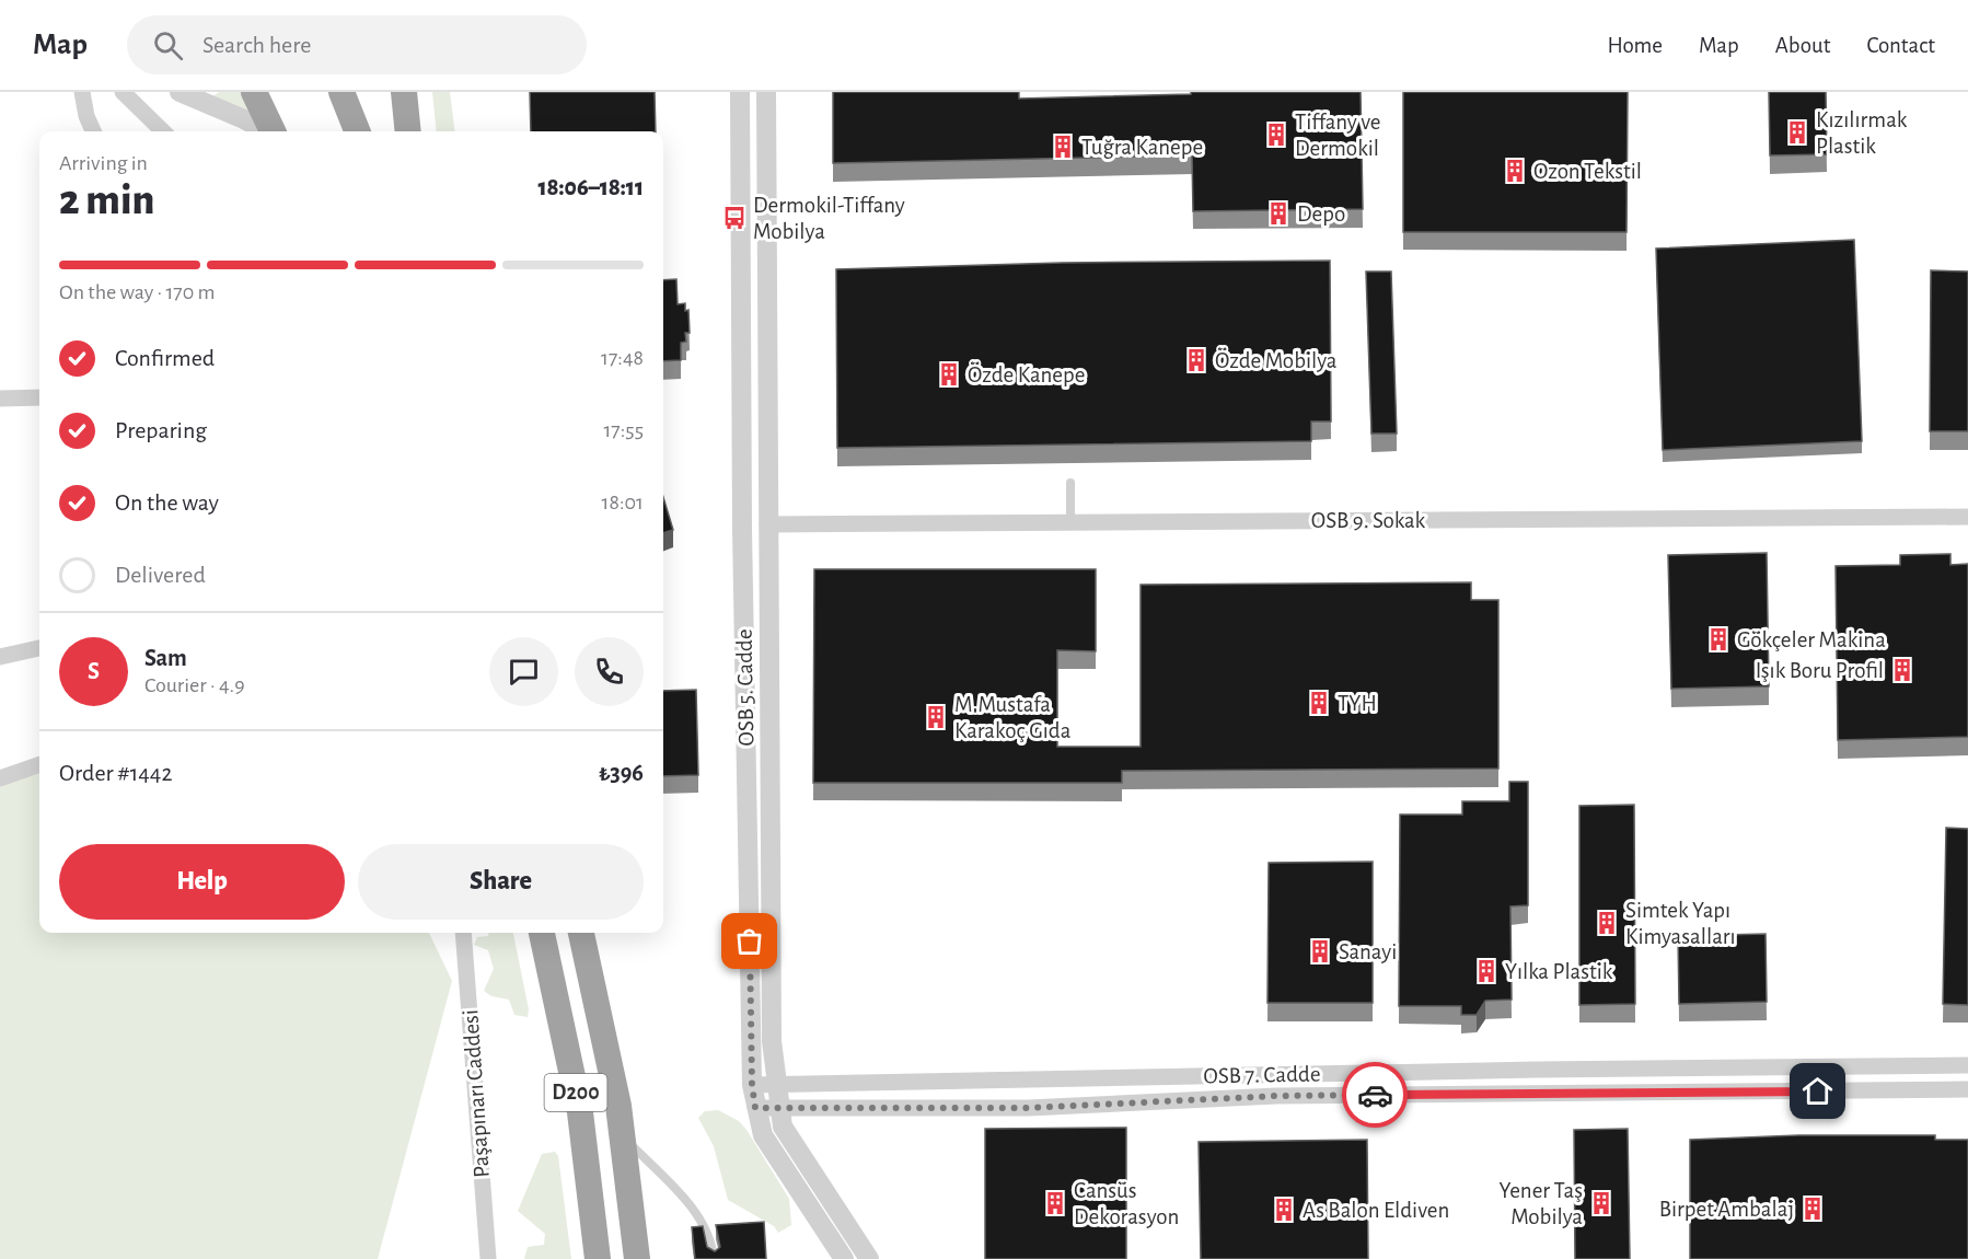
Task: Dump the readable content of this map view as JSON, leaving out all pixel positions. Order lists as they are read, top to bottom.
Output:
{
  "streets": {
    "highway": ["D200"],
    "street": [
      "OSB 9. Sokak",
      "OSB 5. Cadde",
      "OSB 7. Cadde",
      "Paşapınarı Caddesi"
    ]
  },
  "crossings": [
    ["OSB 5. Cadde", "OSB 7. Cadde"]
  ],
  "places": {
    "building": [
      "Kızılırmak Plastik",
      "Tiffany ve Dermokil",
      "Tuğra Kanepe",
      "Ozon Tekstil",
      "Depo",
      "Özde Mobilya",
      "Özde Kanepe",
      "Gökçeler Makina",
      "Işık Boru Profil",
      "TYH",
      "M.Mustafa Karakoç Gıda",
      "Simtek Yapı Kimyasalları",
      "Sanayi",
      "Yılka Plastik",
      "Cansüs Dekorasyon",
      "Yener Taş Mobilya",
      "Birpet Ambalaj",
      "As Balon Eldiven"
    ],
    "bus stop": ["Dermokil-Tiffany Mobilya"]
  },
  "page": {
    "header": "Map",
    "search": "Search here",
    "nav": [
      "Home",
      "Map",
      "About",
      "Contact"
    ],
    "heading": ["2 min", "Arriving in", "18:06–18:11"],
    "panel": [
      "Sam",
      "Courier · 4.9",
      "Order #1442",
      "₺396"
    ],
    "bar": "On the way · 170 m",
    "list": [
      ["Confirmed", "17:48"],
      ["Preparing", "17:55"],
      ["On the way", "18:01"],
      "Delivered"
    ],
    "round": "S",
    "buttons": ["Help", "Share"]
  }
}
